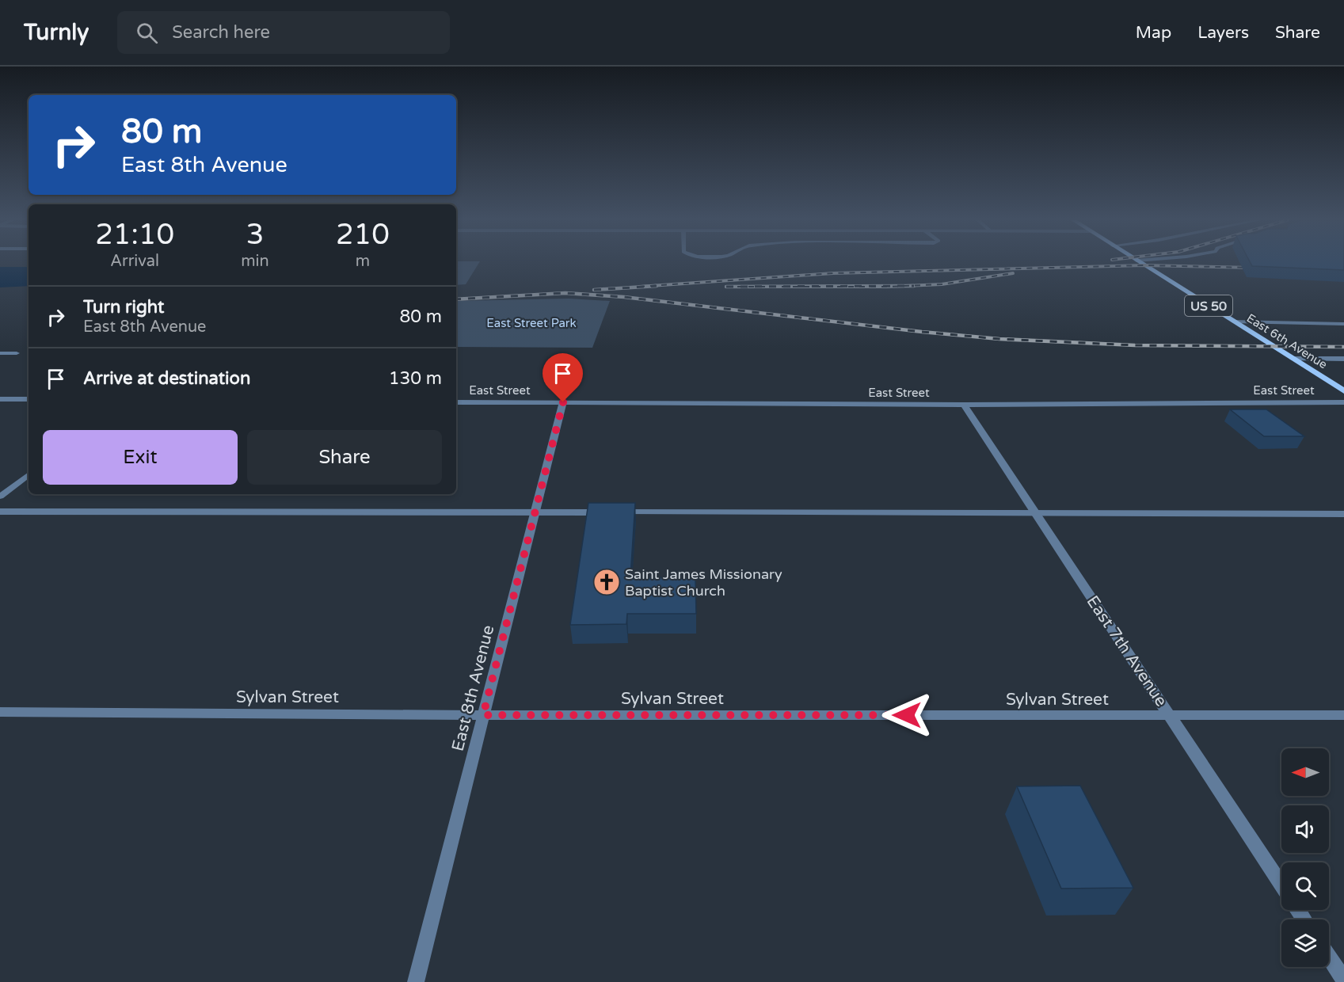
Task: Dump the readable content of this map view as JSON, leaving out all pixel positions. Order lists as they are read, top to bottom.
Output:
{
  "streets": {
    "main road": ["US 50", "East 6th Avenue"],
    "street": [
      "East Street",
      "East 7th Avenue",
      "East 8th Avenue",
      "Sylvan Street"
    ]
  },
  "crossings": [
    ["East Street", "East 7th Avenue"],
    ["East Street", "East 8th Avenue"],
    ["East 7th Avenue", "Sylvan Street"],
    ["East 8th Avenue", "Sylvan Street"]
  ],
  "parks": ["East Street Park"],
  "places": {
    "church": ["Saint James Missionary Baptist Church"]
  },
  "north": "left",
  "page": {
    "header": "Turnly",
    "search": "Search here",
    "nav": ["Map", "Layers", "Share"],
    "turn": ["80 m", "East 8th Avenue"],
    "eta": [
      "21:10",
      "Arrival",
      "3",
      "min",
      "210",
      "m"
    ],
    "list": [
      {
        "name": "Turn right",
        "note": "East 8th Avenue",
        "value": "80 m"
      },
      {
        "name": "Arrive at destination",
        "value": "130 m"
      }
    ],
    "buttons": ["Exit", "Share"]
  }
}
